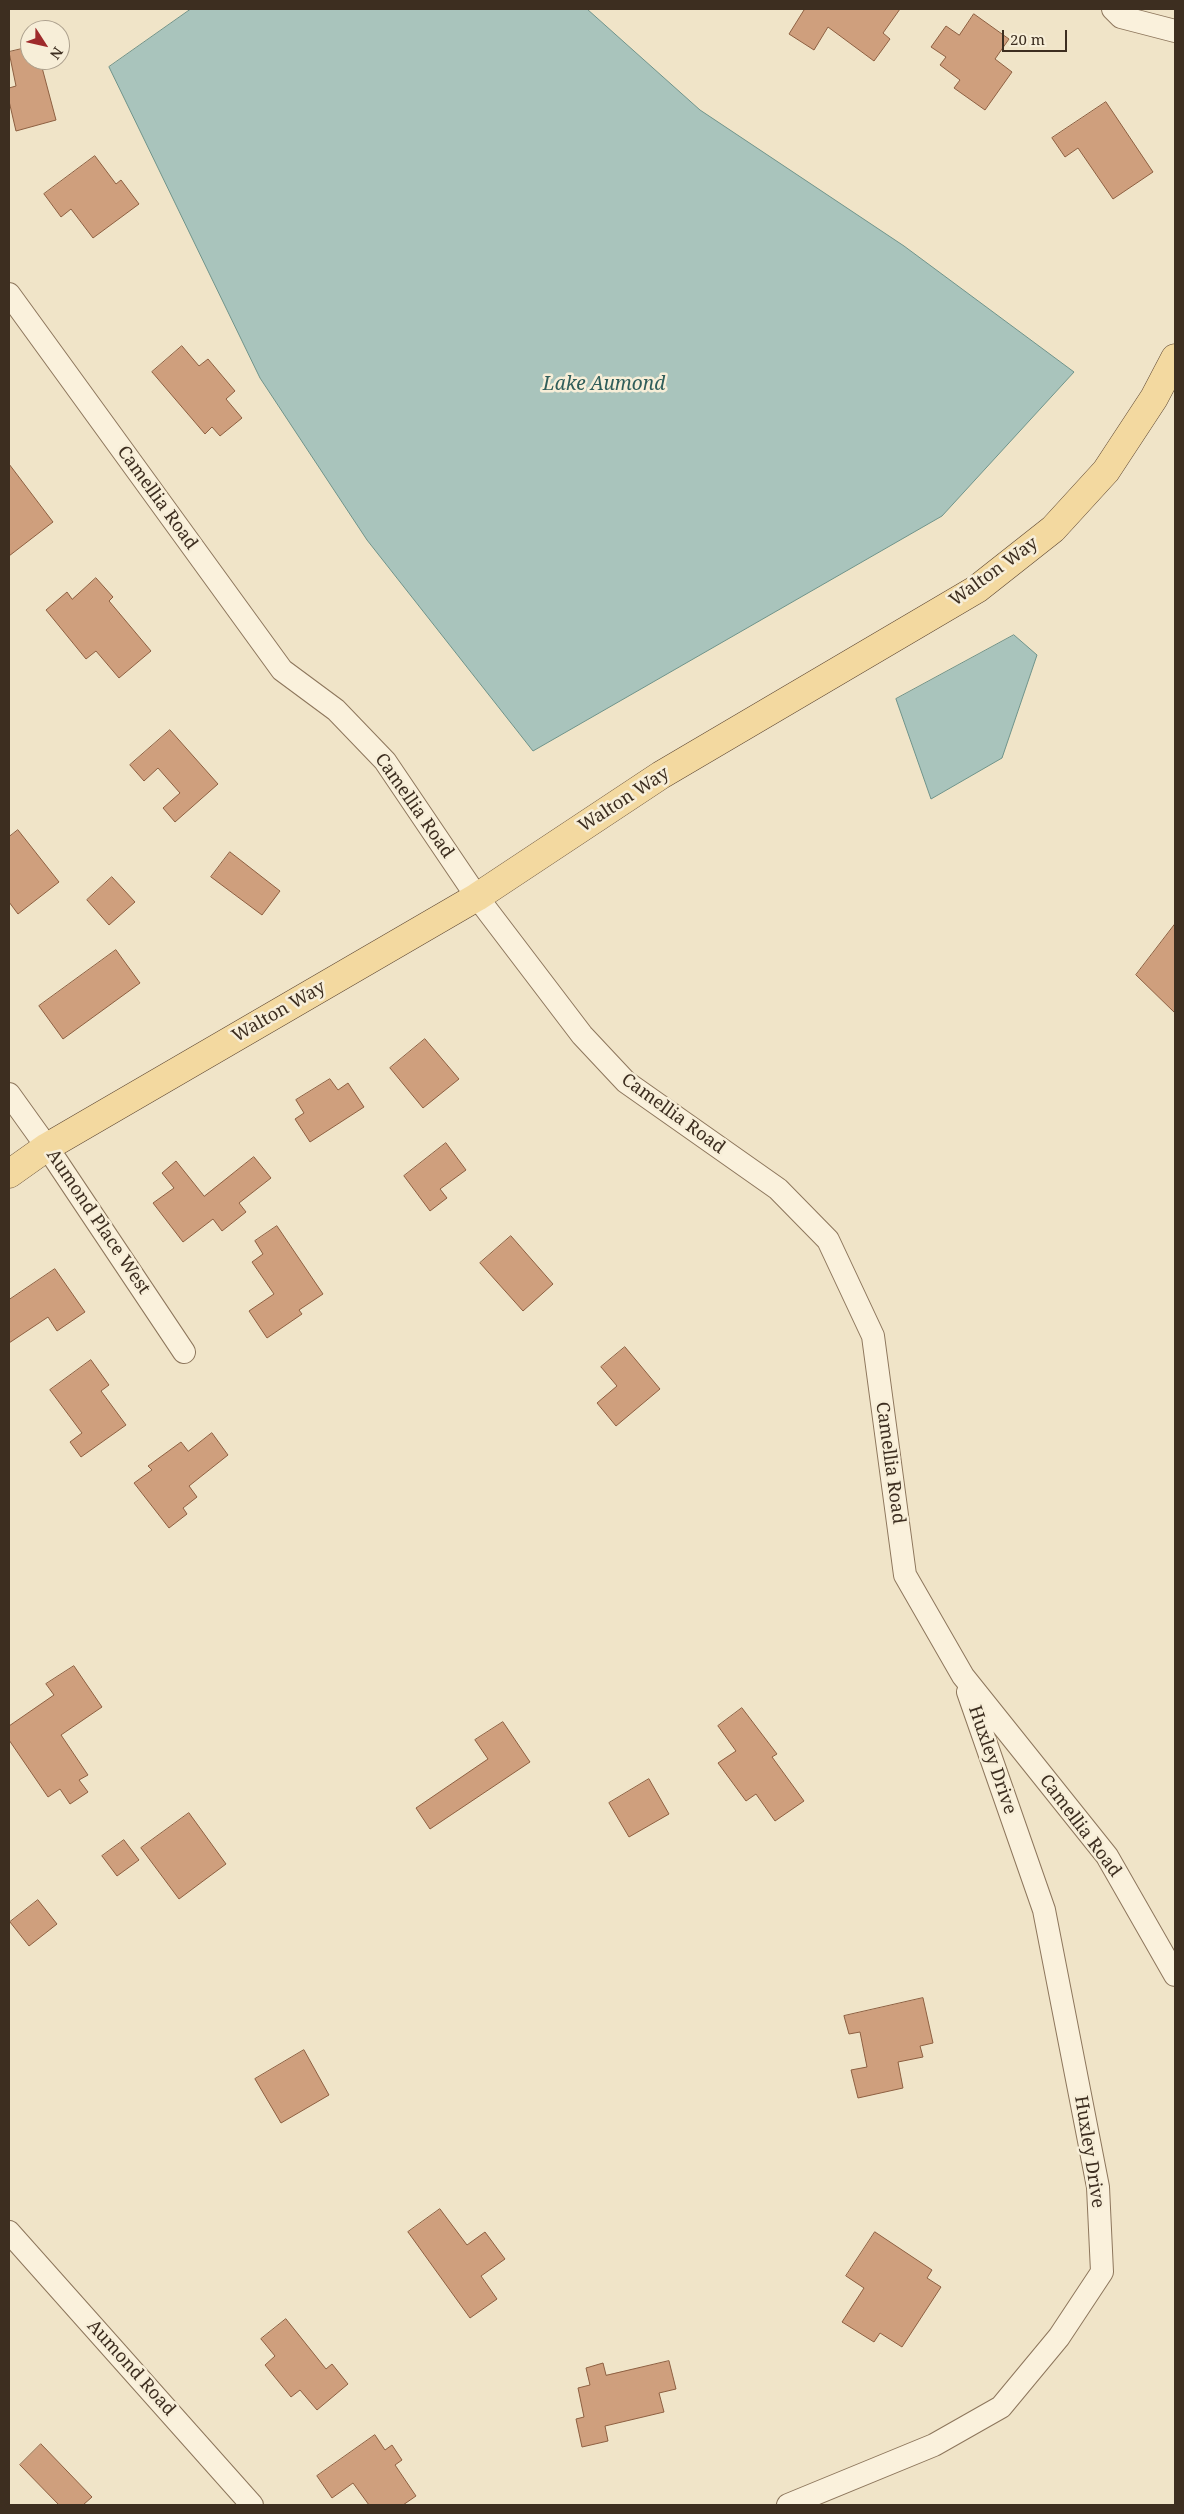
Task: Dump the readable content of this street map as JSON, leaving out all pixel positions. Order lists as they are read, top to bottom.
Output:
{
  "streets": {
    "main road": ["Walton Way"],
    "street": [
      "Camellia Road",
      "Aumond Place West",
      "Huxley Drive",
      "Aumond Road"
    ]
  },
  "crossings": [
    ["Camellia Road", "Walton Way"],
    ["Camellia Road", "Huxley Drive"],
    ["Walton Way", "Aumond Place West"]
  ],
  "water": ["Lake Aumond"],
  "scale_bar": "20 m",
  "north": "bottom right"
}
